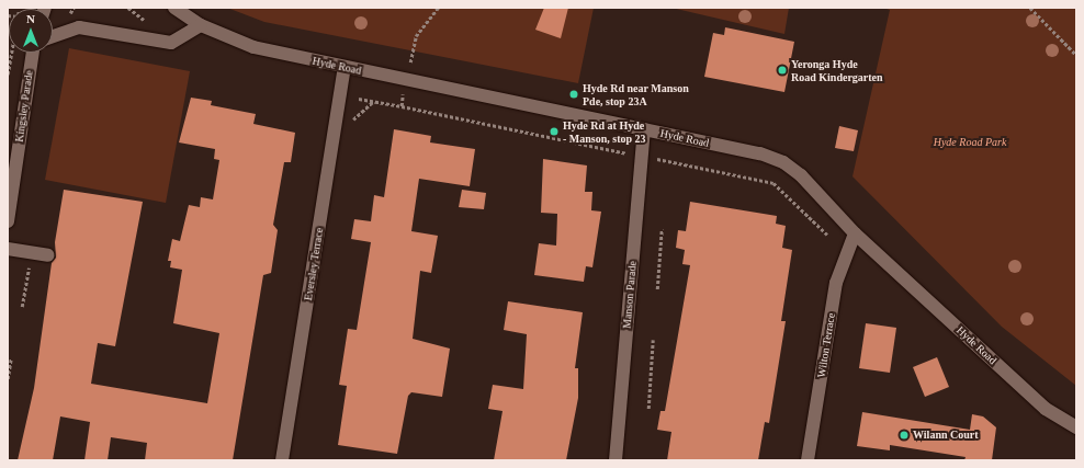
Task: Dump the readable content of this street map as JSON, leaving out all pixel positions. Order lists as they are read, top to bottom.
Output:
{
  "streets": {
    "street": [
      "Hyde Road",
      "Kingsley Parade",
      "Eversley Terrace",
      "Manson Parade",
      "Wilton Terrace"
    ]
  },
  "crossings": [
    ["Hyde Road", "Eversley Terrace"],
    ["Hyde Road", "Manson Parade"],
    ["Hyde Road", "Wilton Terrace"]
  ],
  "parks": ["Hyde Road Park"],
  "places": [
    "Yeronga Hyde Road Kindergarten",
    "Hyde Rd near Manson Pde, stop 23A",
    "Hyde Rd at Hyde - Manson, stop 23",
    "Wilann Court"
  ],
  "north": "top"
}
